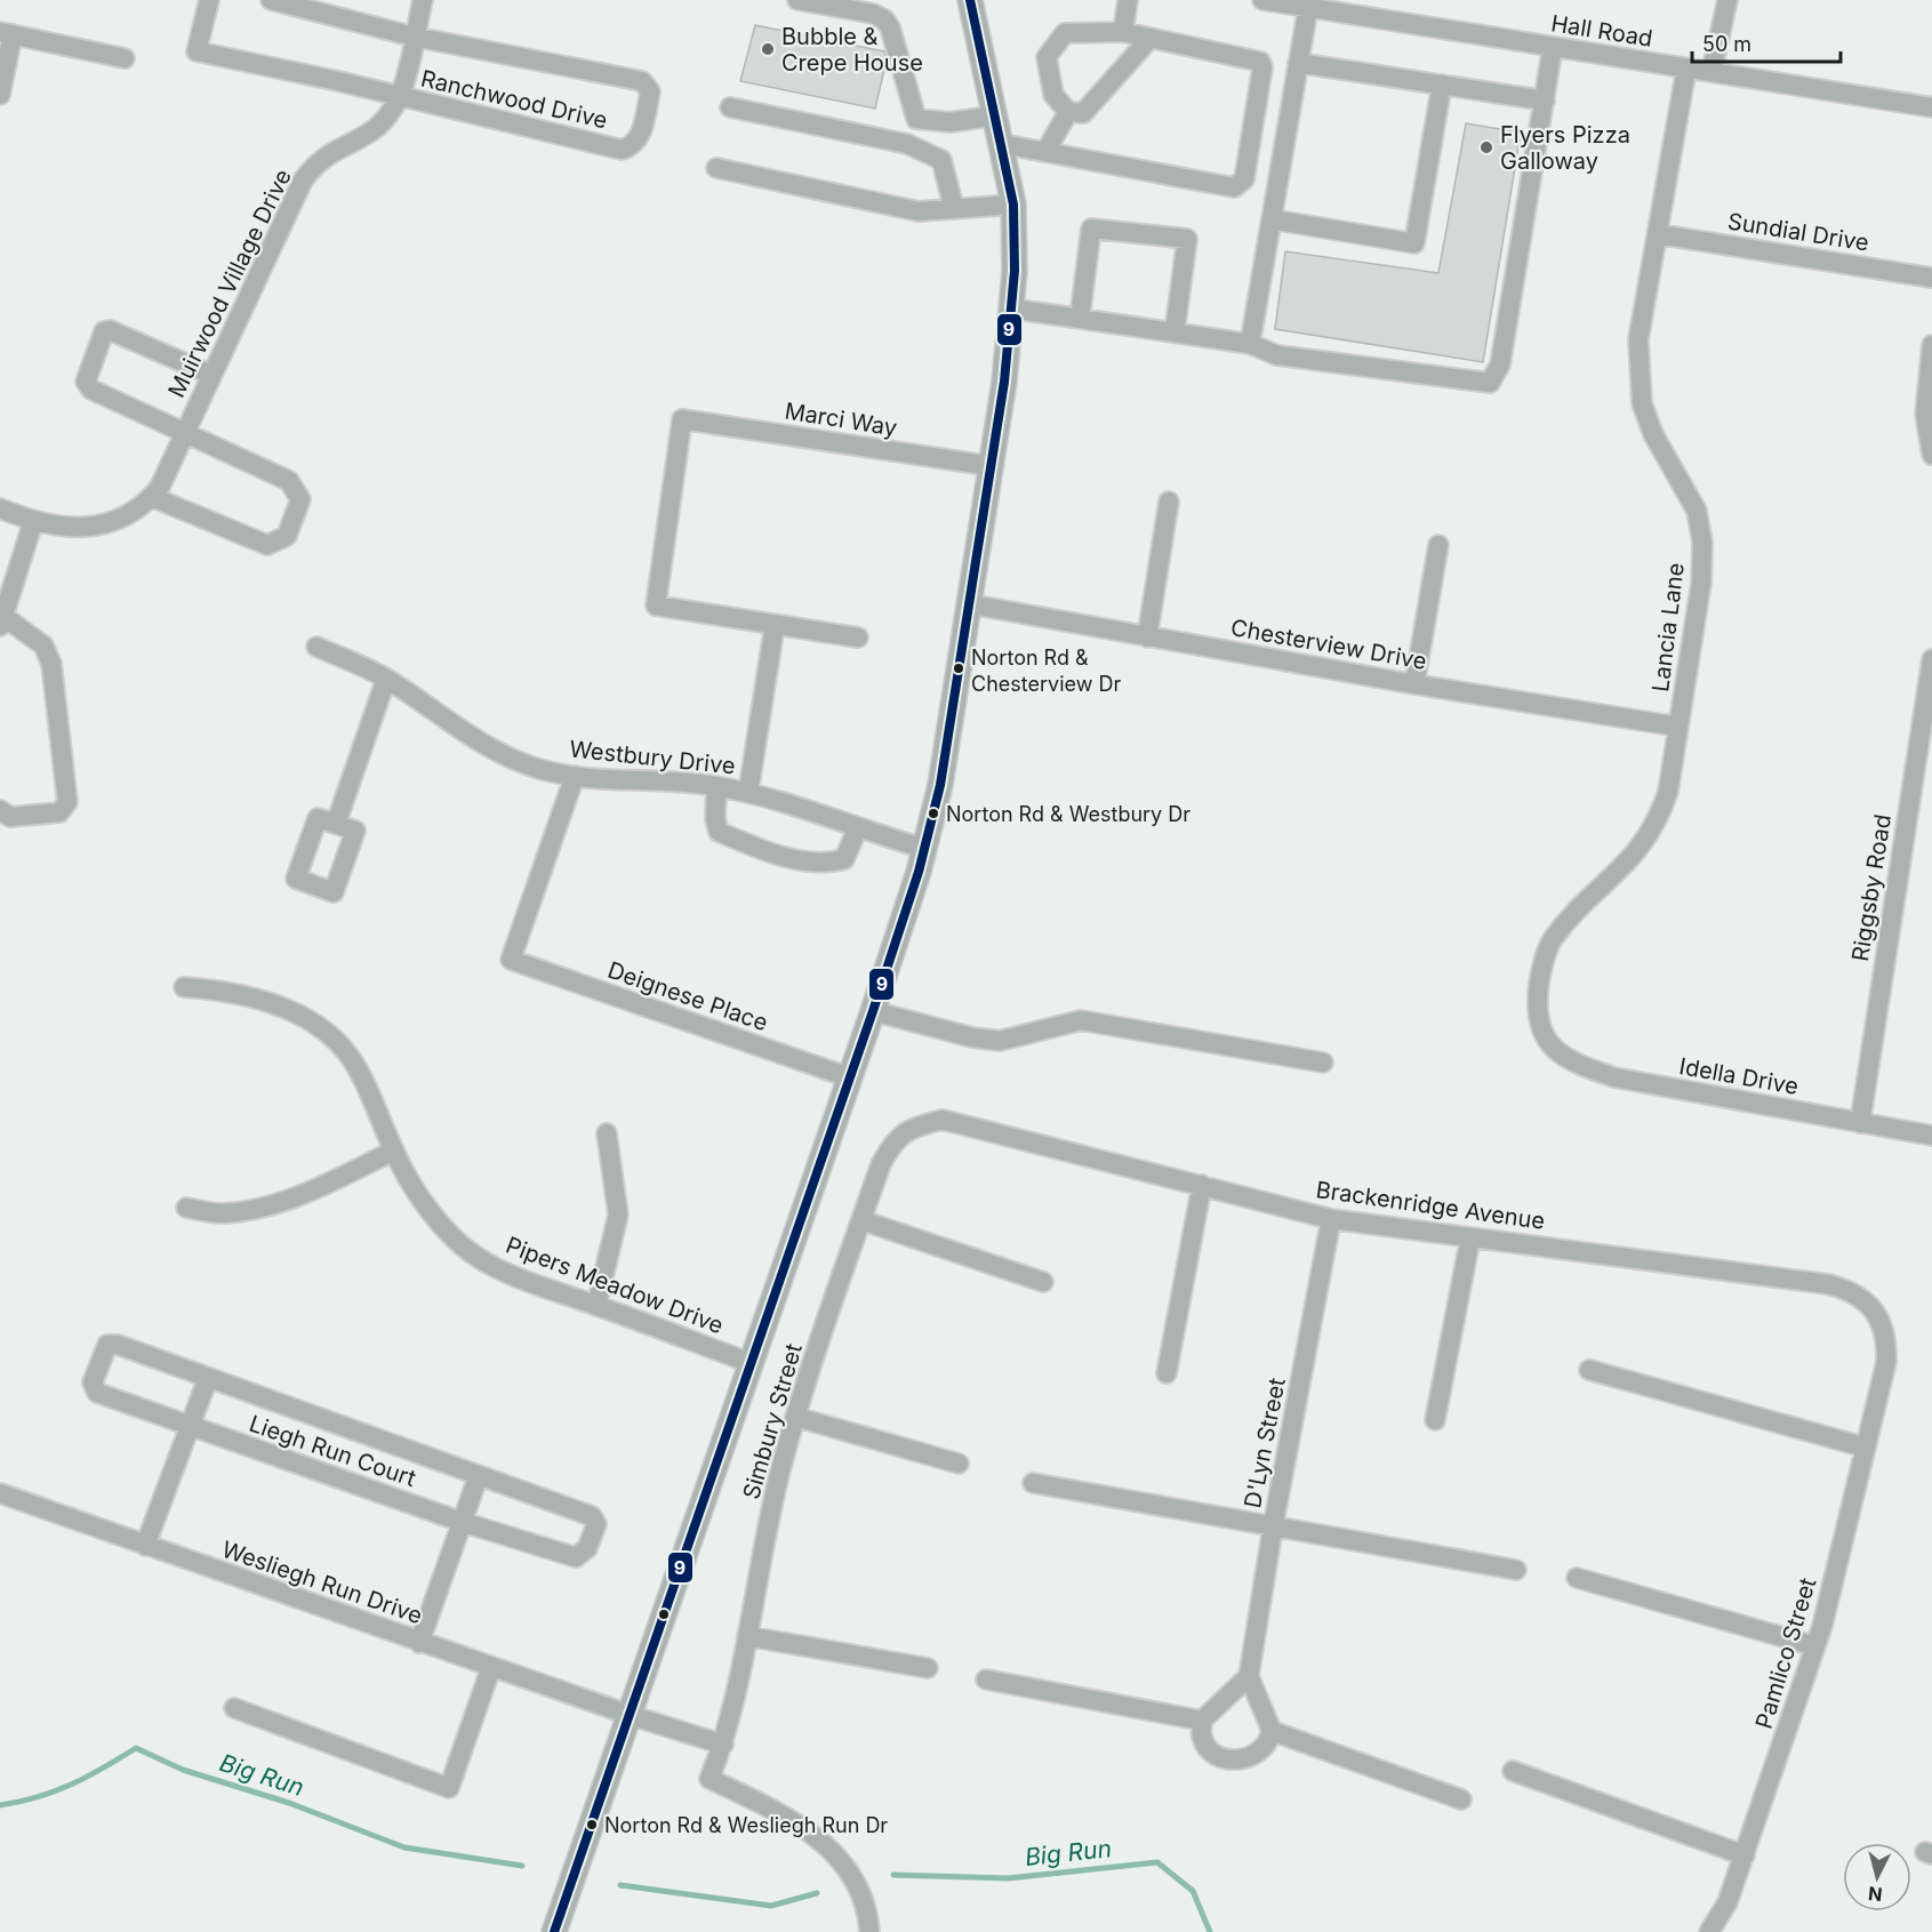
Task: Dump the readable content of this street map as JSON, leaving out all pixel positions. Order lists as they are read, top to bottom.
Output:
{
  "streets": {
    "street": [
      "Hall Road",
      "Ranchwood Drive",
      "Sundial Drive",
      "Muirwood Village Drive",
      "Marci Way",
      "Lancia Lane",
      "Chesterview Drive",
      "Westbury Drive",
      "Riggsby Road",
      "Deignese Place",
      "Idella Drive",
      "Brackenridge Avenue",
      "Pipers Meadow Drive",
      "Simbury Street",
      "D'Lyn Street",
      "Liegh Run Court",
      "Wesliegh Run Drive",
      "Pamlico Street"
    ]
  },
  "crossings": [
    ["Hall Road", "Lancia Lane"],
    ["Ranchwood Drive", "Muirwood Village Drive"],
    ["Sundial Drive", "Lancia Lane"],
    ["Lancia Lane", "Chesterview Drive"],
    ["Lancia Lane", "Idella Drive"],
    ["Westbury Drive", "Deignese Place"],
    ["Riggsby Road", "Idella Drive"],
    ["Brackenridge Avenue", "Simbury Street"],
    ["Brackenridge Avenue", "D'Lyn Street"],
    ["Brackenridge Avenue", "Pamlico Street"],
    ["Simbury Street", "Wesliegh Run Drive"]
  ],
  "water": ["Big Run"],
  "places": [
    "Bubble & Crepe House",
    "Flyers Pizza Galloway",
    "Norton Rd & Chesterview Dr",
    "Norton Rd & Westbury Dr",
    "Norton Rd & Wesliegh Run Dr"
  ],
  "lines": ["transit line 9"],
  "scale_bar": "50 m",
  "north": "bottom"
}
